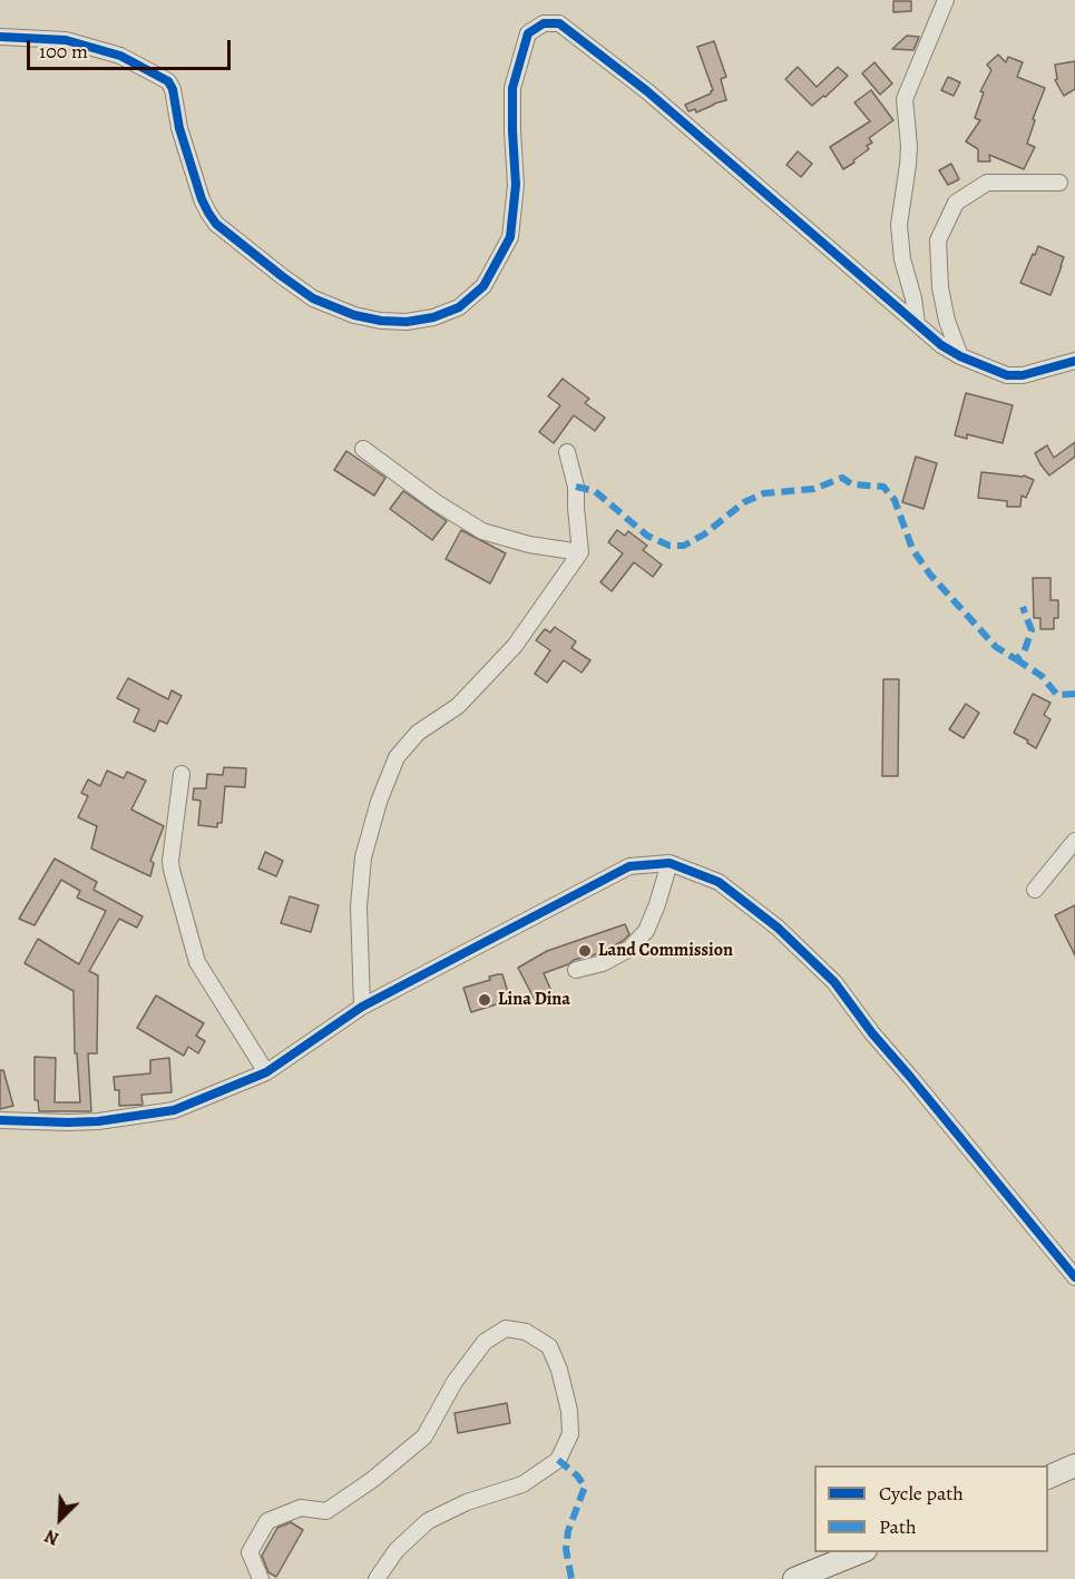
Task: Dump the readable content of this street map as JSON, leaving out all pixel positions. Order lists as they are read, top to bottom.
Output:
{
  "places": ["Land Commission", "Lina Dina"],
  "legend": ["Cycle path", "Path"],
  "scale_bar": "100 m",
  "north": "bottom left"
}
